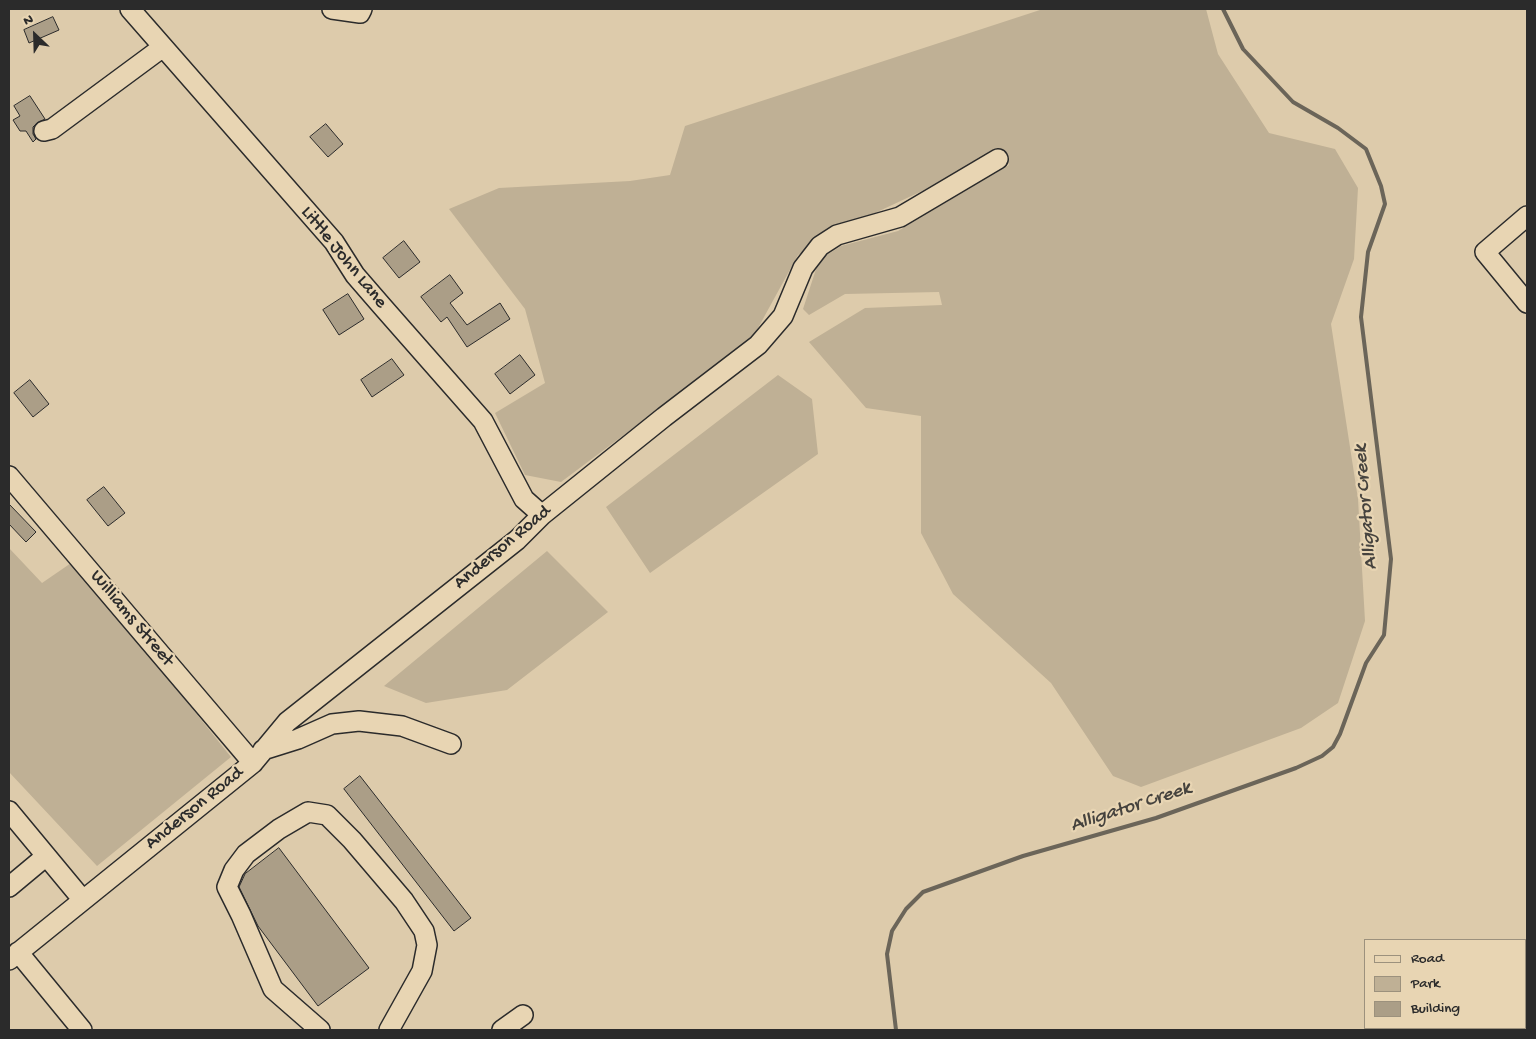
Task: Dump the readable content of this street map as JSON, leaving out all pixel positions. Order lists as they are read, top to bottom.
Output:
{
  "streets": {
    "street": ["Little John Lane", "Anderson Road", "Williams Street"]
  },
  "crossings": [
    ["Little John Lane", "Anderson Road"],
    ["Anderson Road", "Williams Street"]
  ],
  "water": ["Alligator Creek"],
  "legend": ["Road", "Park", "Building"],
  "north": "top left"
}
